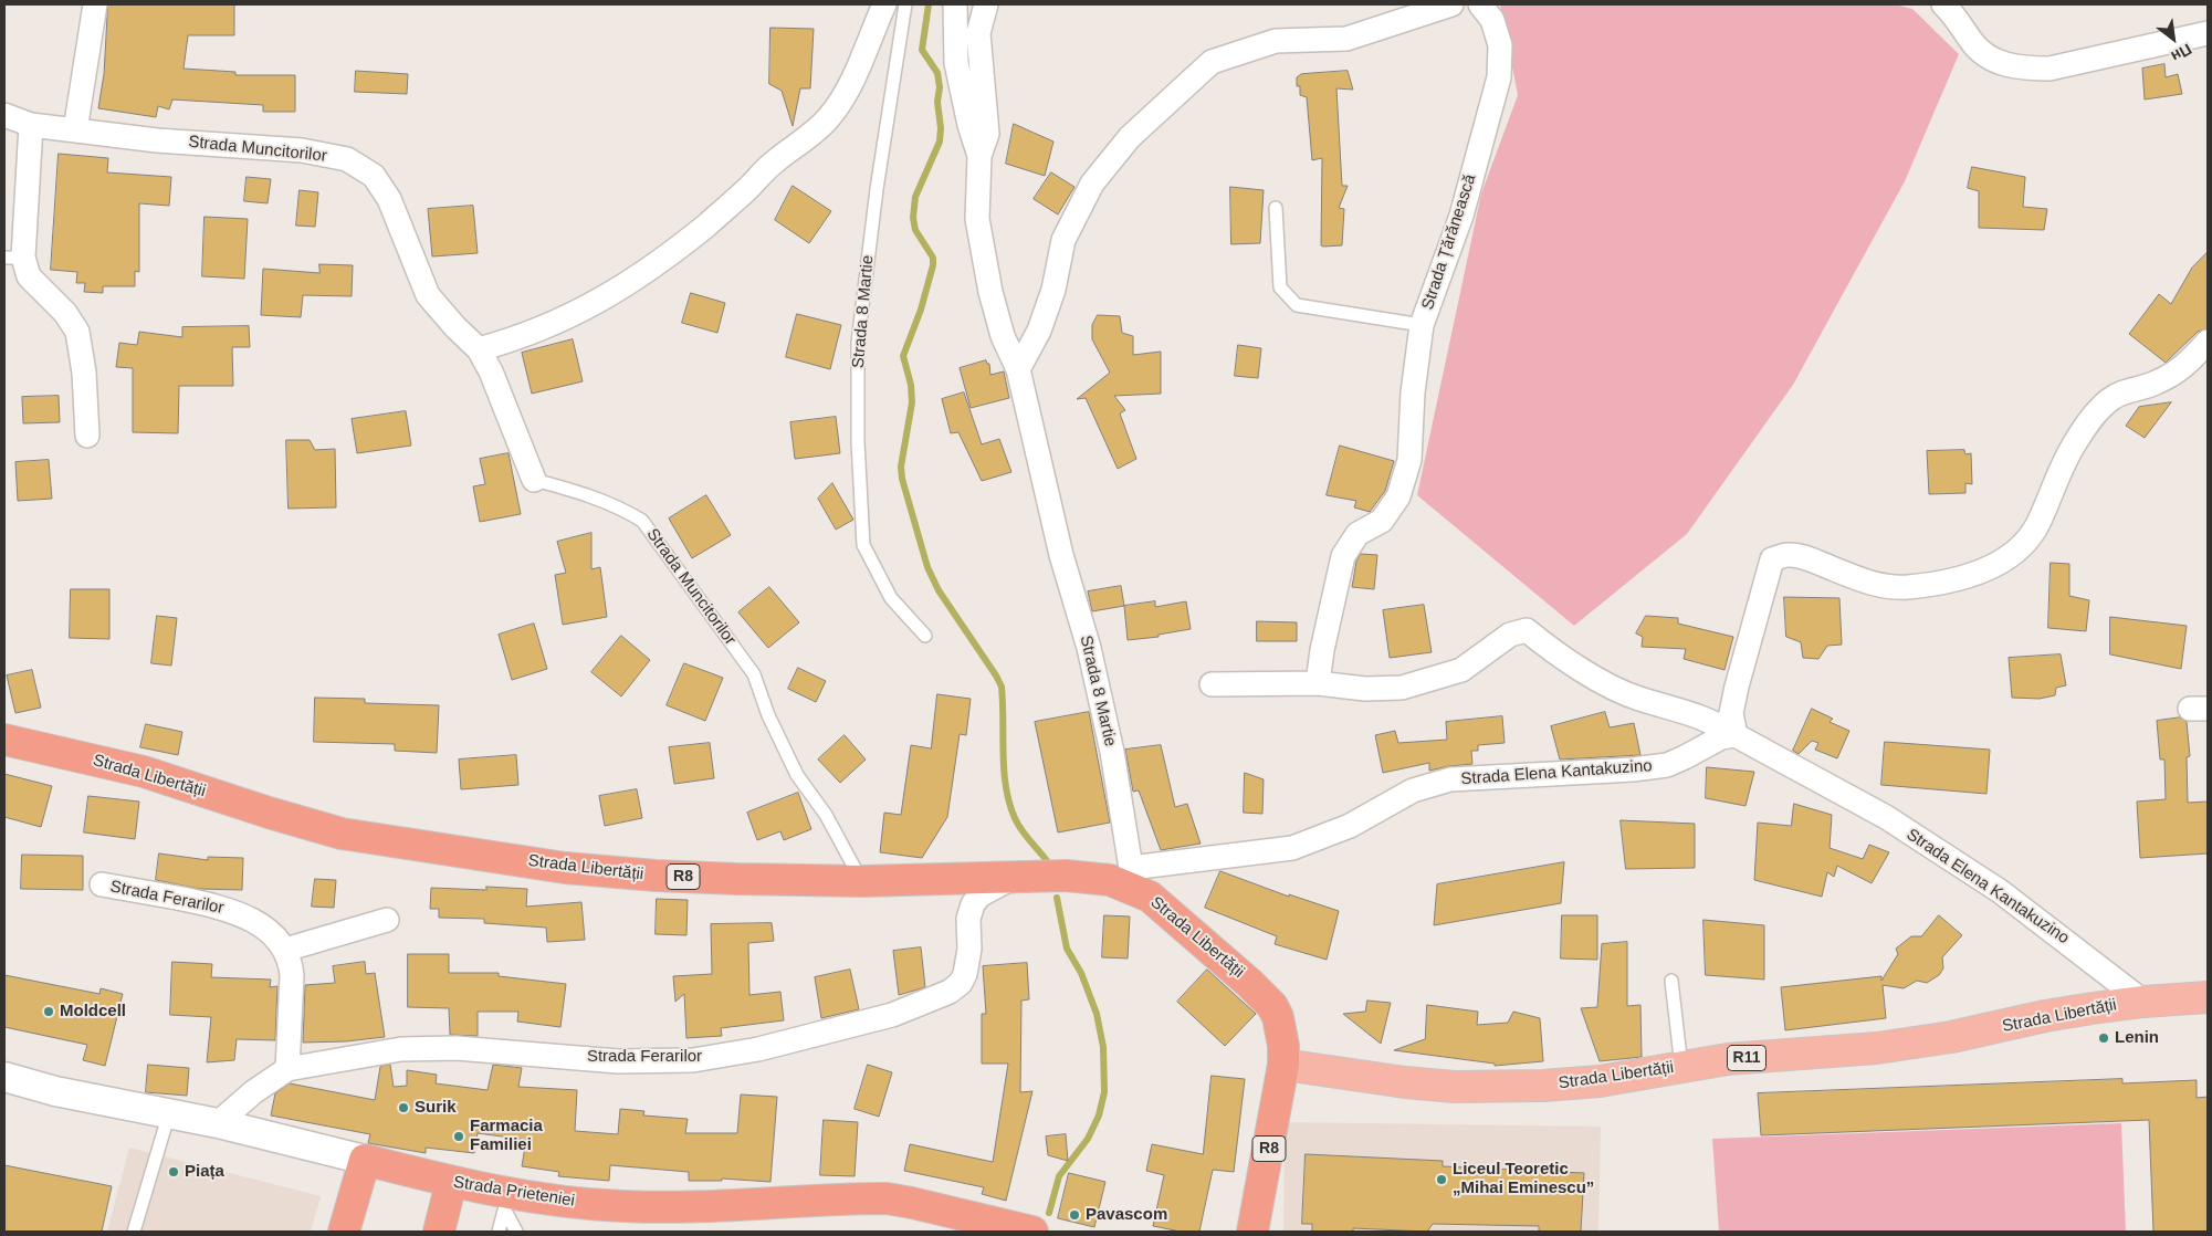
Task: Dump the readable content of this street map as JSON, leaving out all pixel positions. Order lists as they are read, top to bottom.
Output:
{
  "streets": {
    "highway": ["Strada Libertății", "R8", "Strada Prieteniei"],
    "main road": ["R11"],
    "street": [
      "Strada Muncitorilor",
      "Strada Țărănească",
      "Strada 8 Martie",
      "Strada Elena Kantakuzino",
      "Strada Ferarilor"
    ]
  },
  "crossings": [
    ["Strada Muncitorilor", "Strada Libertății"],
    ["Strada 8 Martie", "Strada Elena Kantakuzino"],
    ["Strada 8 Martie", "Strada Libertății"],
    ["Strada Elena Kantakuzino", "Strada Libertății"],
    ["Strada Libertății", "R8"],
    ["Strada Libertății", "Strada Ferarilor"],
    ["Strada Ferarilor", "Strada Prieteniei"]
  ],
  "places": [
    "Moldcell",
    "Lenin",
    "Surik",
    "Farmacia Familiei",
    "Piața",
    "Liceul Teoretic „Mihai Eminescu”",
    "Pavascom"
  ],
  "north": "bottom right"
}
